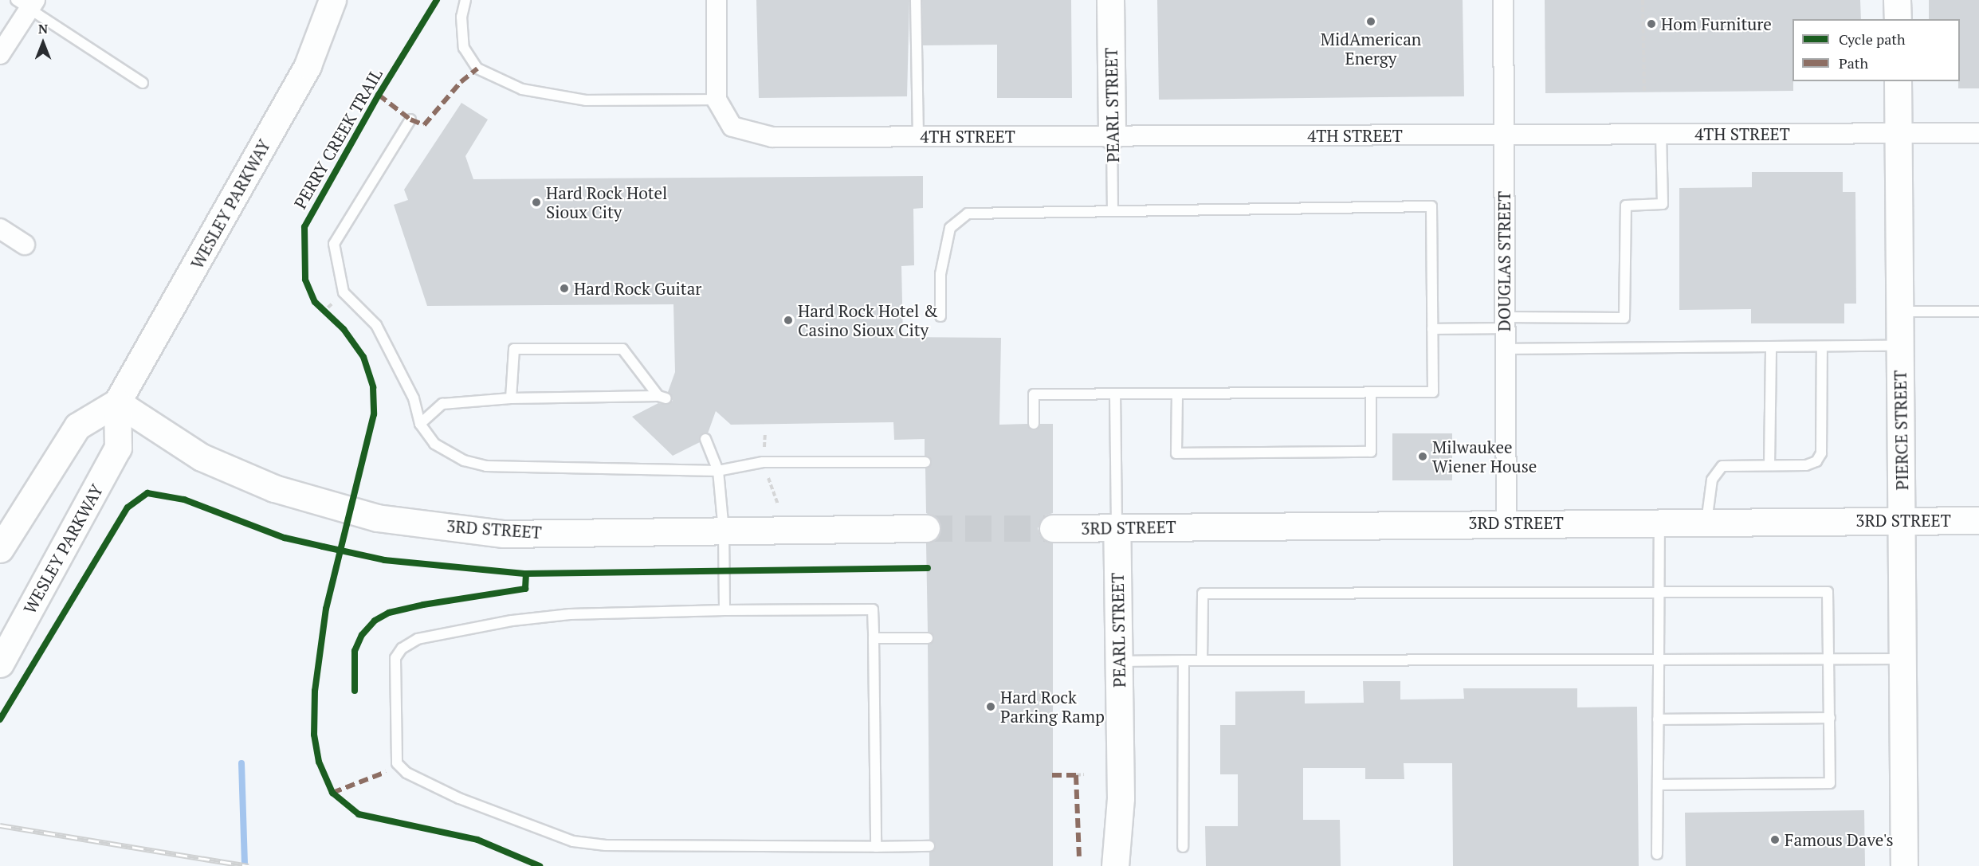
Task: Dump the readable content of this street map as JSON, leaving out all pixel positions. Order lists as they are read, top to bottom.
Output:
{
  "streets": {
    "main road": [
      "PEARL STREET",
      "WESLEY PARKWAY",
      "PIERCE STREET",
      "3RD STREET"
    ],
    "street": ["4TH STREET", "DOUGLAS STREET"],
    "cycle path": ["PERRY CREEK TRAIL"]
  },
  "crossings": [
    ["PEARL STREET", "4TH STREET"],
    ["PEARL STREET", "3RD STREET"],
    ["4TH STREET", "DOUGLAS STREET"],
    ["4TH STREET", "PIERCE STREET"],
    ["WESLEY PARKWAY", "3RD STREET"],
    ["DOUGLAS STREET", "3RD STREET"],
    ["PIERCE STREET", "3RD STREET"]
  ],
  "places": [
    "MidAmerican Energy",
    "Hom Furniture",
    "Hard Rock Hotel Sioux City",
    "Hard Rock Guitar",
    "Hard Rock Hotel & Casino Sioux City",
    "Milwaukee Wiener House",
    "Hard Rock Parking Ramp",
    "Famous Dave's"
  ],
  "legend": ["Cycle path", "Path"],
  "north": "top"
}
